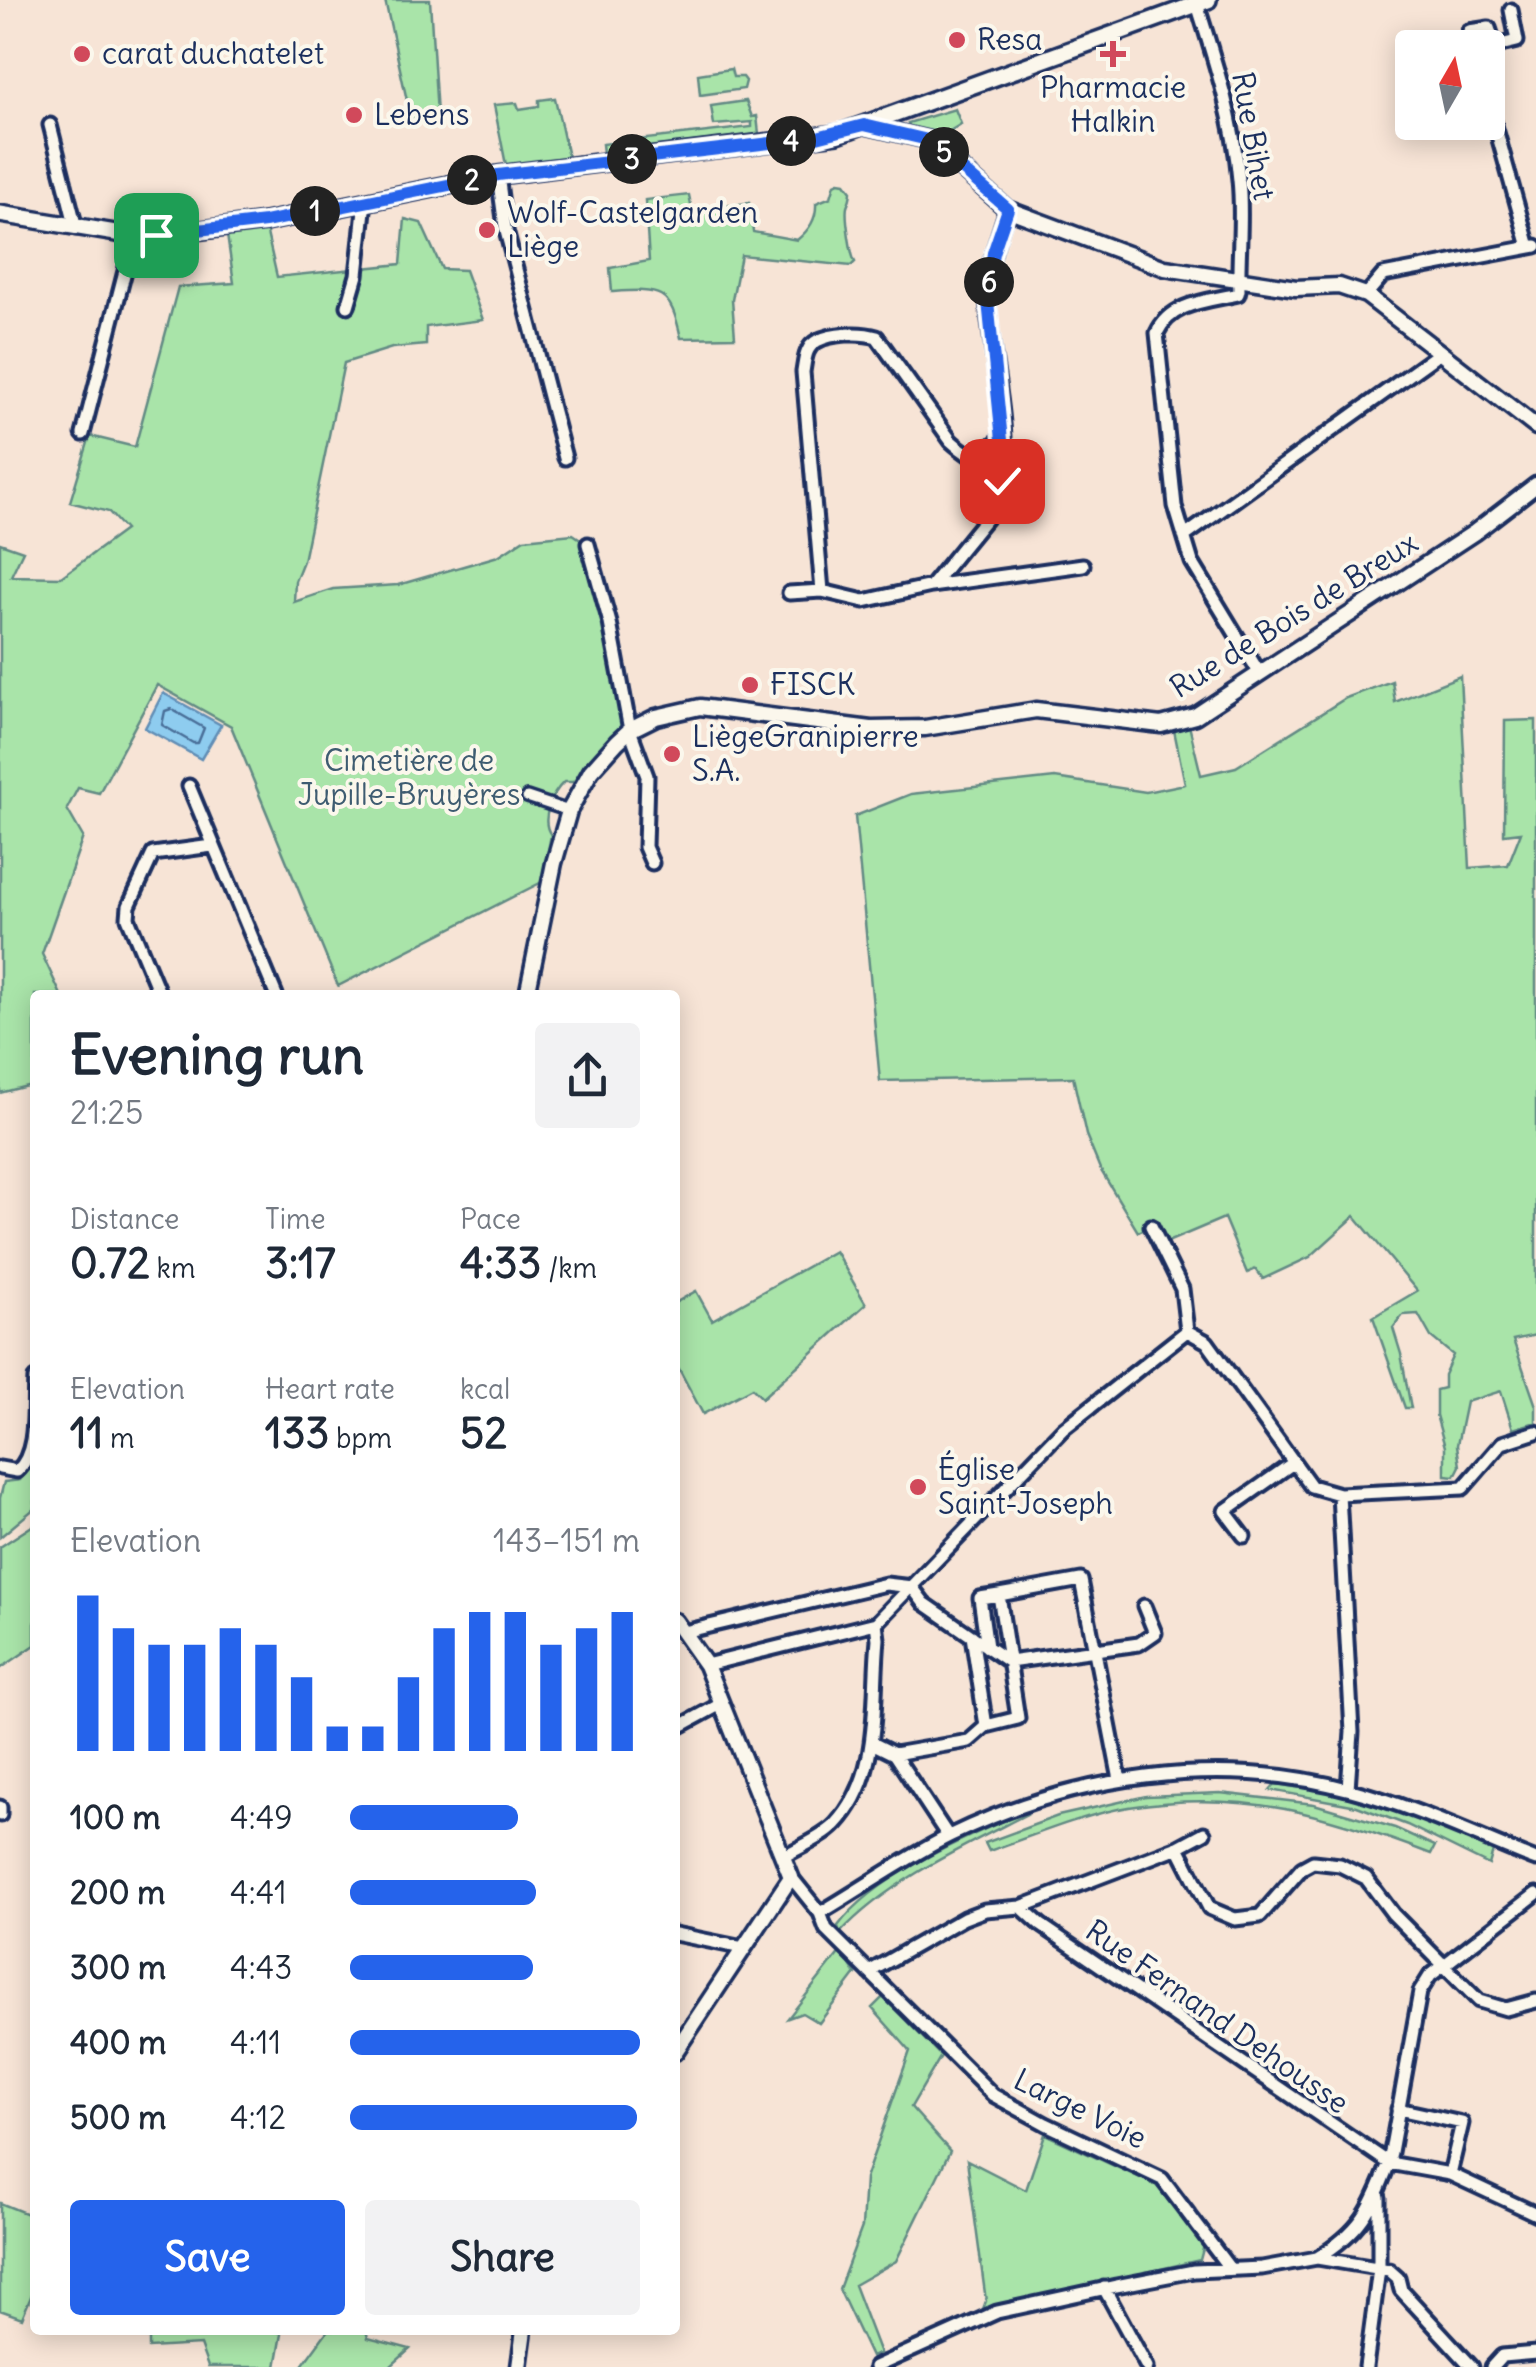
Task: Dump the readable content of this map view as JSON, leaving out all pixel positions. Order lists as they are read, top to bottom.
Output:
{
  "streets": {
    "street": [
      "Rue Bihet",
      "Rue de Bois de Breux",
      "Rue Fernand Dehousse",
      "Large Voie"
    ]
  },
  "parks": ["Cimetière de Jupille-Bruyères"],
  "places": {
    "other": [
      "Resa",
      "carat duchatelet",
      "Lebens",
      "Wolf-Castelgarden Liège",
      "FISCK",
      "LiègeGranipierre S.A.",
      "Église Saint-Joseph"
    ],
    "health": ["Pharmacie Halkin"]
  },
  "north": "top",
  "page": {
    "pins": [
      "4",
      "5",
      "3",
      "2",
      "1",
      "6"
    ],
    "heading": ["Evening run", "21:25"],
    "stats": [
      ["Distance", "0.72 km"],
      ["Time", "3:17"],
      ["Pace", "4:33 /km"],
      ["Elevation", "11 m"],
      ["Heart rate", "133 bpm"],
      ["kcal", "52"]
    ],
    "chart": ["Elevation", "143–151 m"],
    "list": [
      {
        "name": "100 m",
        "note": "4:49"
      },
      {
        "name": "200 m",
        "note": "4:41"
      },
      {
        "name": "300 m",
        "note": "4:43"
      },
      {
        "name": "400 m",
        "note": "4:11"
      },
      {
        "name": "500 m",
        "note": "4:12"
      }
    ],
    "buttons": ["Save", "Share"]
  }
}
